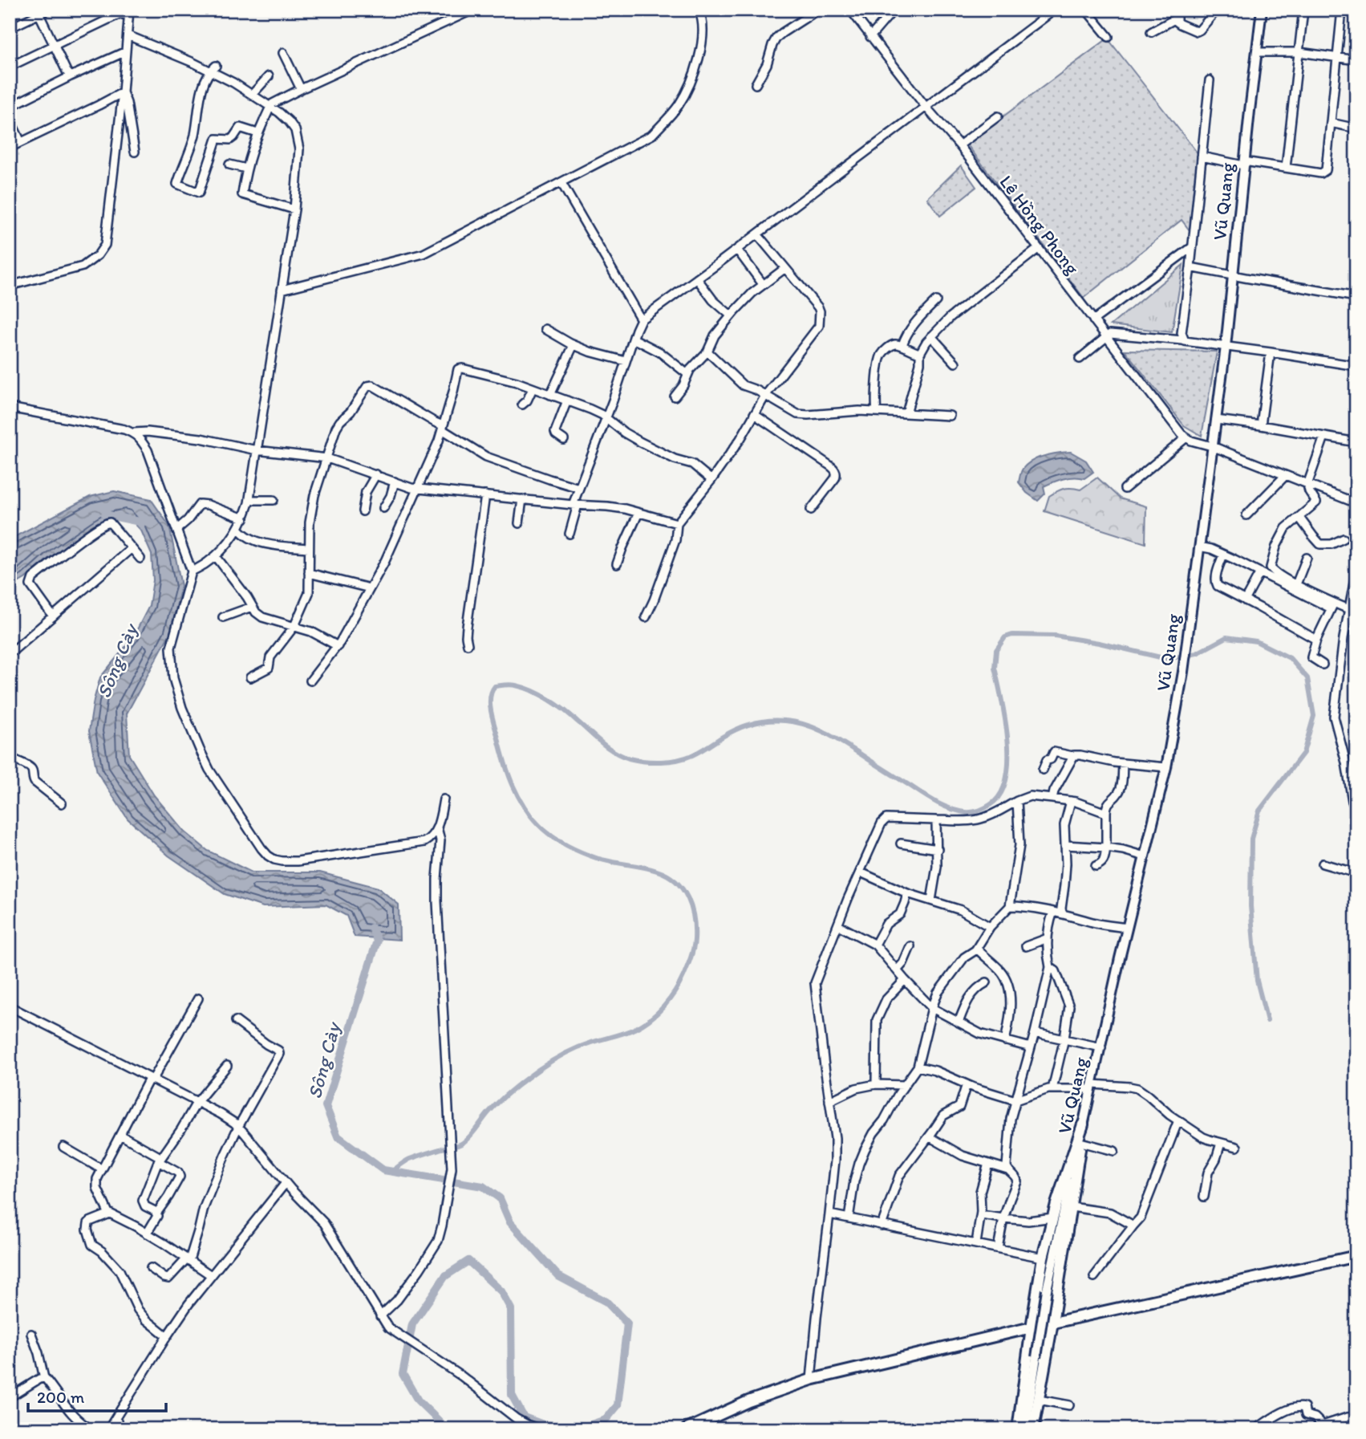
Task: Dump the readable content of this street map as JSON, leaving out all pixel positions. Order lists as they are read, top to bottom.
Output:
{
  "streets": {
    "main road": ["Vũ Quang"],
    "street": ["Lê Hồng Phong"]
  },
  "crossings": [
    ["Vũ Quang", "Lê Hồng Phong"]
  ],
  "water": ["Sông Cày"],
  "scale_bar": "200 m"
}
